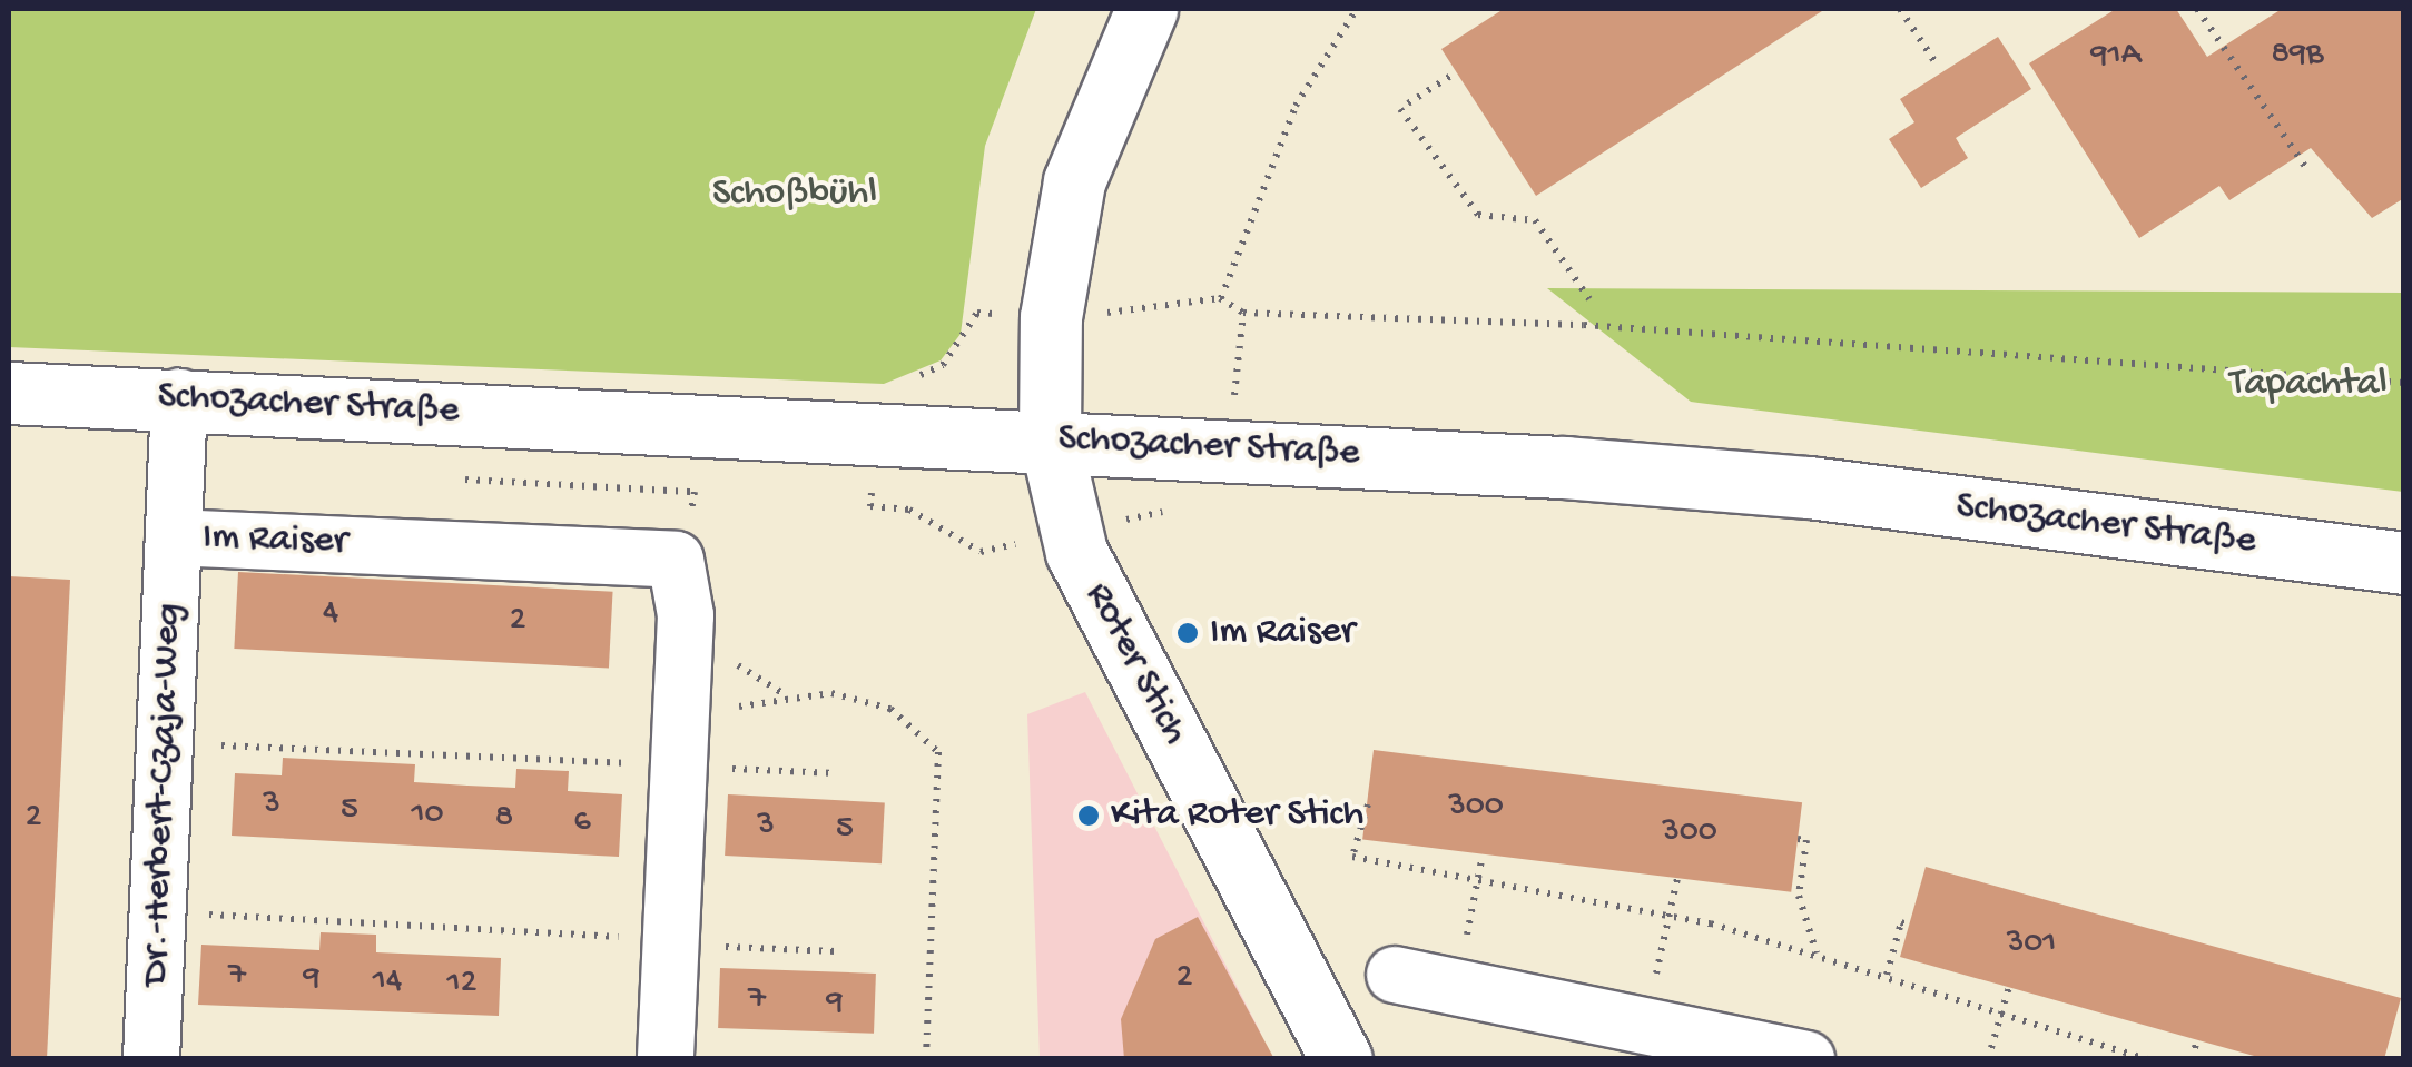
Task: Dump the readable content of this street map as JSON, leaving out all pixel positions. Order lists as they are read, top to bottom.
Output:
{
  "streets": {
    "main road": ["Schozacher Straße", "Roter Stich"],
    "street": ["Im Raiser", "Dr.-Herbert-Czaja-Weg"]
  },
  "crossings": [
    ["Schozacher Straße", "Roter Stich"],
    ["Schozacher Straße", "Dr.-Herbert-Czaja-Weg"],
    ["Im Raiser", "Dr.-Herbert-Czaja-Weg"]
  ],
  "parks": ["Schoßbühl", "Tapachtal"],
  "places": ["Im Raiser", "Kita Roter Stich"],
  "house_numbers": [
    "89B",
    "91A",
    "4",
    "2",
    "3",
    "300",
    "5",
    "10",
    "2",
    "8",
    "6",
    "3",
    "5",
    "300",
    "301",
    "7",
    "9",
    "2",
    "14",
    "12",
    "7",
    "9"
  ]
}
